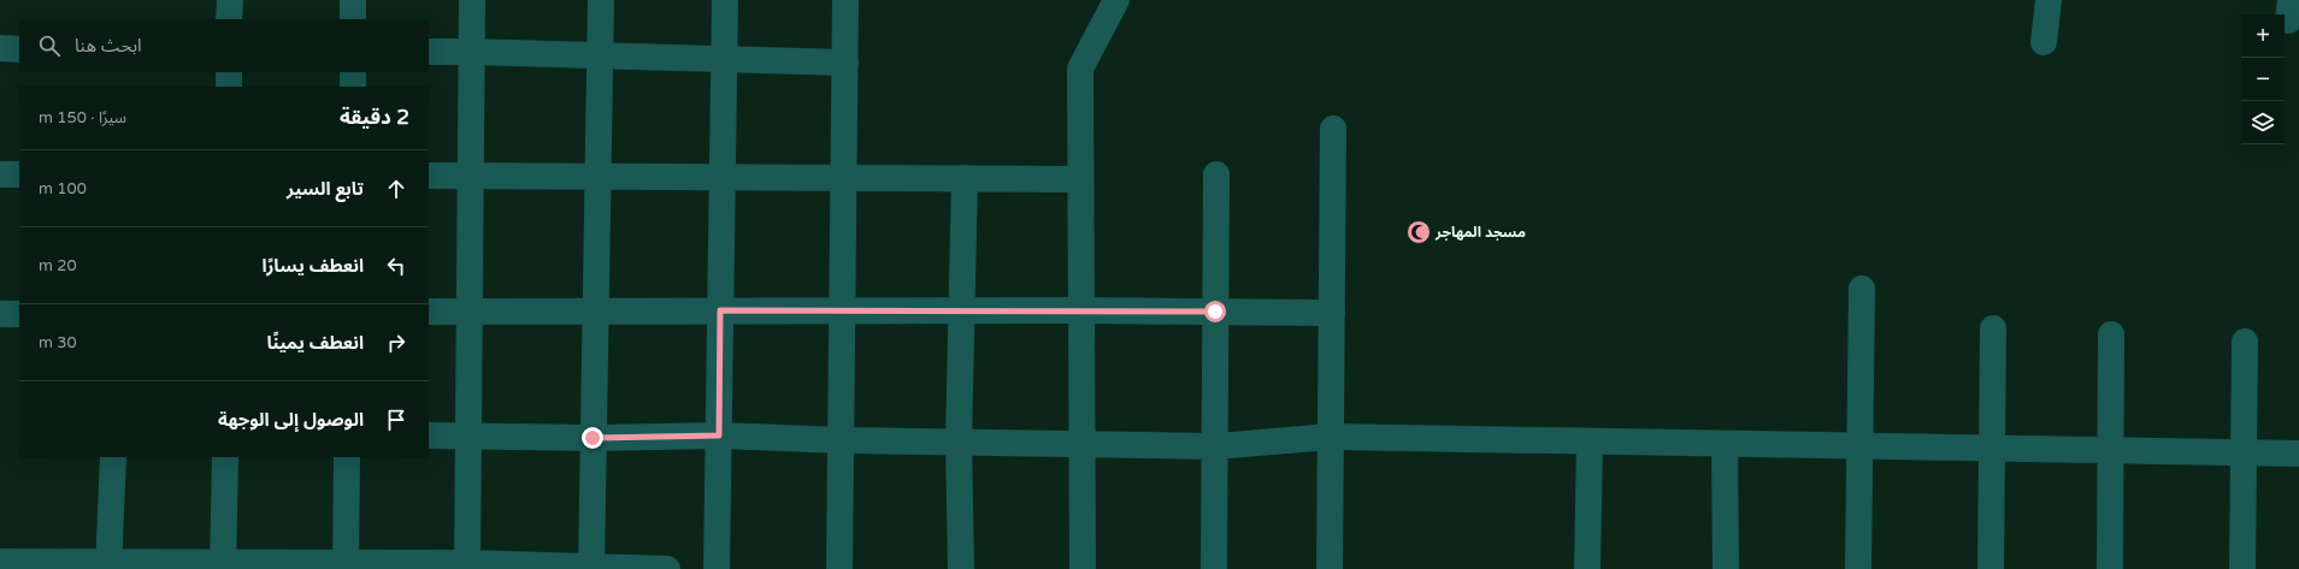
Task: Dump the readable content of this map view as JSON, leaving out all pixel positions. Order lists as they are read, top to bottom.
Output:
{
  "places": {
    "mosque": ["مسجد المهاجر"]
  },
  "page": {
    "map_buttons": ["+", "−"],
    "search": "ابحث هنا",
    "heading": ["2 دقيقة", "سيرًا · 150 m"],
    "list": [
      ["تابع السير", "100 m"],
      ["انعطف يسارًا", "20 m"],
      ["انعطف يمينًا", "30 m"],
      "الوصول إلى الوجهة"
    ]
  }
}
